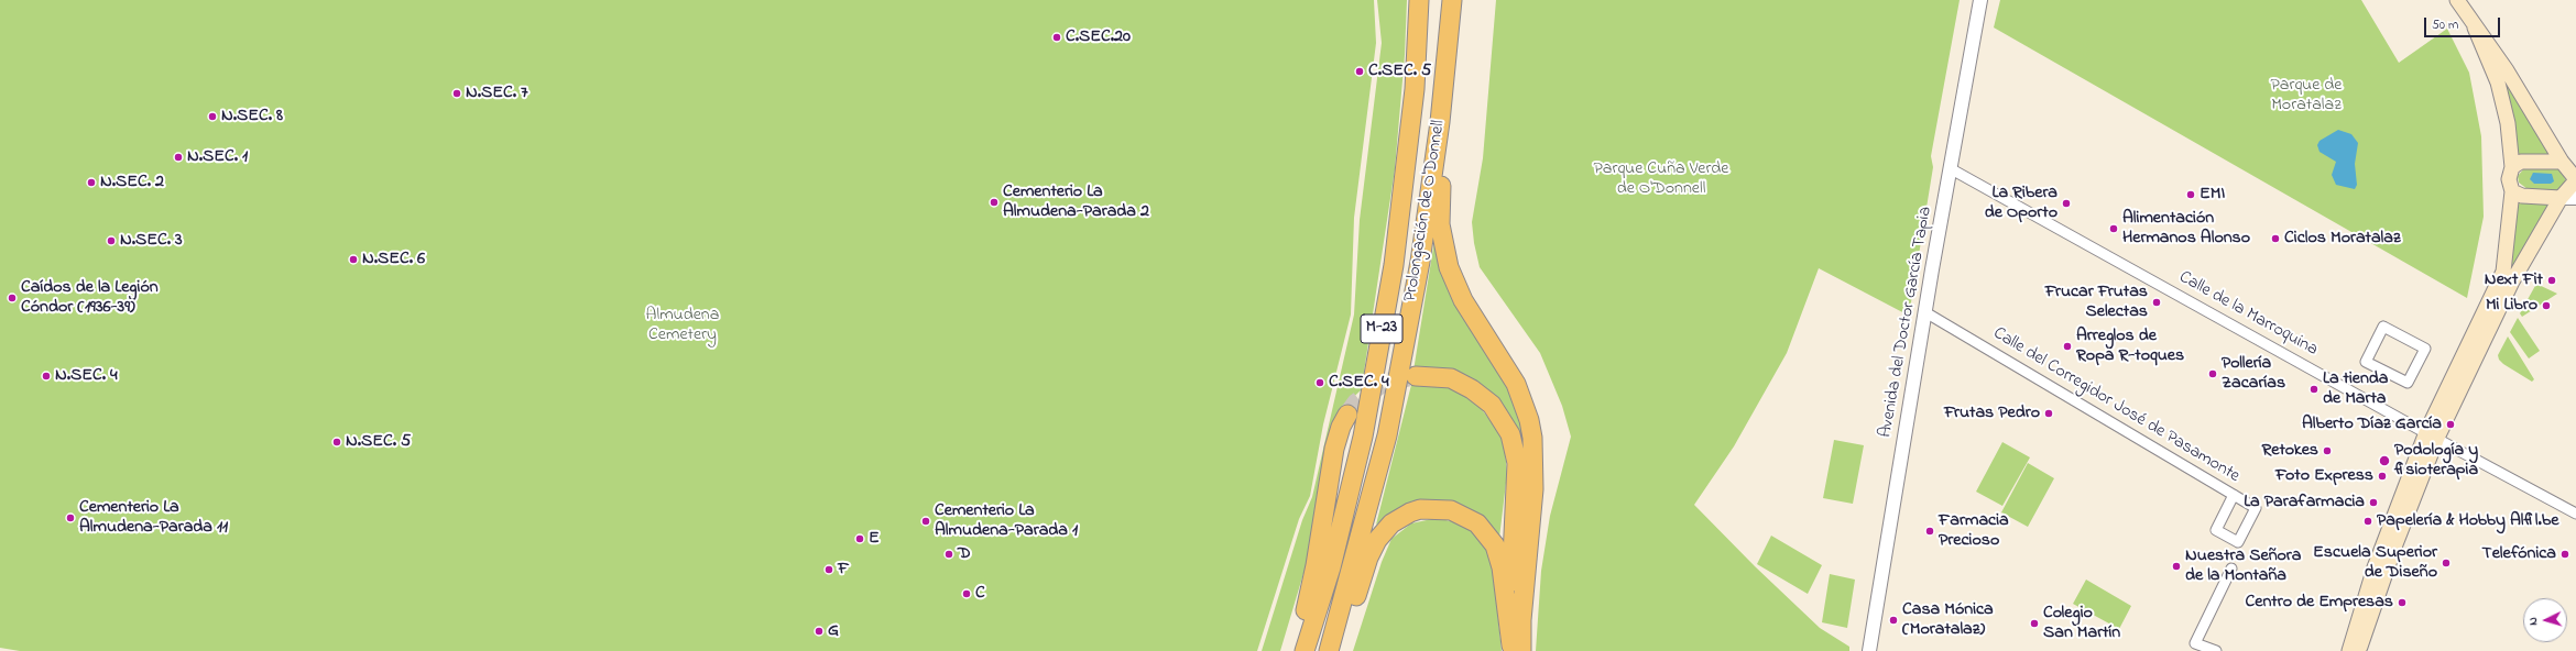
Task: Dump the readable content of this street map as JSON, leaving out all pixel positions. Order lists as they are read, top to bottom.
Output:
{
  "streets": {
    "highway": ["Prolongación de O'Donnell", "M-23"],
    "street": ["Calle de la Marroquina", "Avenida del Doctor García Tapia", "Calle del Corregidor José de Pasamonte"]
  },
  "crossings": [
    ["Calle de la Marroquina", "Avenida del Doctor García Tapia"],
    ["Avenida del Doctor García Tapia", "Calle del Corregidor José de Pasamonte"]
  ],
  "parks": ["Parque de Moratalaz", "Parque Cuña Verde de O'Donnell", "Almudena Cemetery"],
  "places": [
    "C.SEC.20",
    "C.SEC. 5",
    "N.SEC. 7",
    "N.SEC. 8",
    "N.SEC. 1",
    "N.SEC. 2",
    "EMI",
    "Cementerio La Almudena-Parada 2",
    "La Ribera de Oporto",
    "Alimentación Hermanos Alonso",
    "Ciclos Moratalaz",
    "N.SEC. 3",
    "N.SEC. 6",
    "Next Fit",
    "Caídos de la Legión Cóndor (1936-39)",
    "Frucar Frutas Selectas",
    "Mi Libro",
    "Arreglos de Ropa R-toques",
    "Pollería Zacarías",
    "N.SEC. 4",
    "C.SEC. 4",
    "La tienda de Marta",
    "Frutas Pedro",
    "Alberto Díaz García",
    "N.SEC. 5",
    "Retokes",
    "Podología y fisioterapia",
    "Foto Express",
    "La Parafarmacia",
    "Cementerio La Almudena-Parada 11",
    "Cementerio La Almudena-Parada 1",
    "Papelería & Hobby Alfil.be",
    "Farmacia Precioso",
    "E",
    "D",
    "Telefónica",
    "Escuela Superior de Diseño",
    "Nuestra Señora de la Montaña",
    "F",
    "C",
    "Centro de Empresas",
    "Casa Mónica (Moratalaz)",
    "Colegio San Martín",
    "G"
  ],
  "scale_bar": "50 m",
  "north": "left"
}
